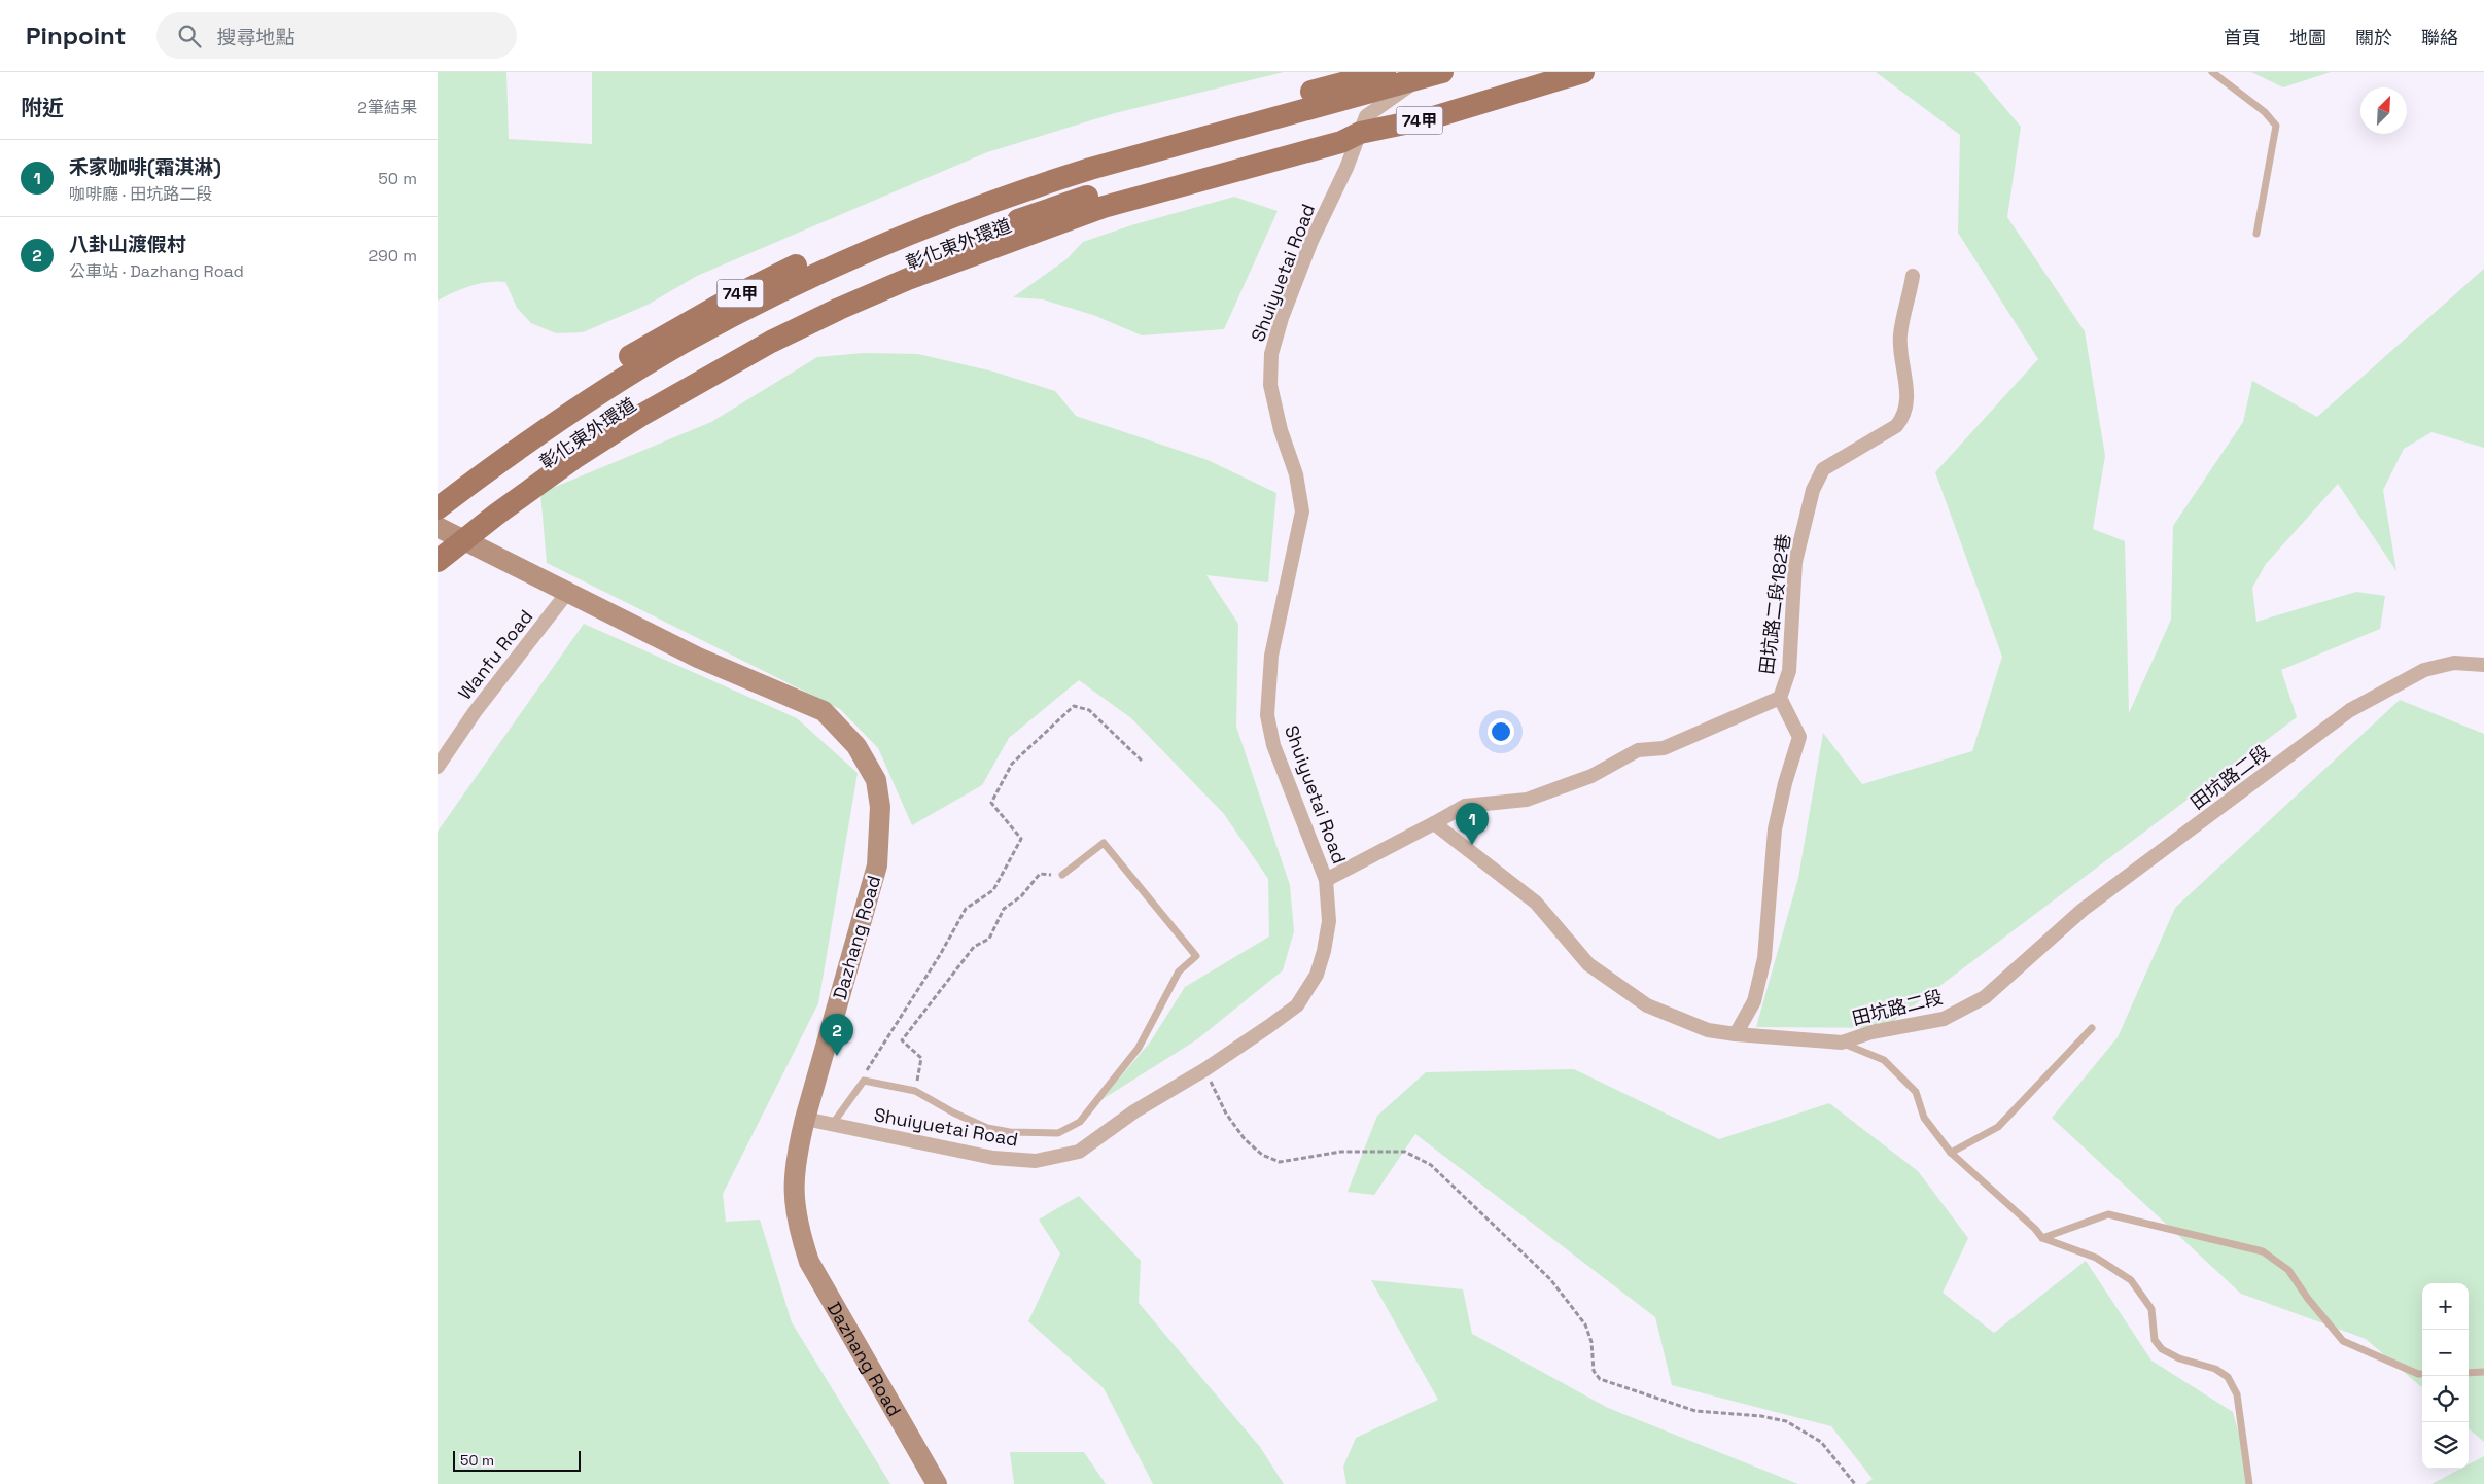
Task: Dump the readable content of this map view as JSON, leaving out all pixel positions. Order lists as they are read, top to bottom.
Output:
{
  "streets": {
    "main road": ["74甲", "彰化東外環道", "Dazhang Road"],
    "street": [
      "Shuiyuetai Road",
      "田坑路二段182巷",
      "Wanfu Road",
      "田坑路二段"
    ]
  },
  "crossings": [
    ["74甲", "彰化東外環道"],
    ["74甲", "Shuiyuetai Road"],
    ["74甲", "Dazhang Road"],
    ["彰化東外環道", "Shuiyuetai Road"],
    ["彰化東外環道", "Dazhang Road"],
    ["Shuiyuetai Road", "Dazhang Road"],
    ["田坑路二段182巷", "田坑路二段"],
    ["Wanfu Road", "Dazhang Road"]
  ],
  "scale_bar": "50 m",
  "north": "top right",
  "page": {
    "header": "Pinpoint",
    "search": "搜尋地點",
    "nav": [
      "首頁",
      "地圖",
      "關於",
      "聯絡"
    ],
    "heading": ["附近", "2筆結果"],
    "list": [
      {
        "mark": "1",
        "name": "禾家咖啡(霜淇淋)",
        "note": "咖啡廳 · 田坑路二段",
        "value": "50 m"
      },
      {
        "mark": "2",
        "name": "八卦山渡假村",
        "note": "公車站 · Dazhang Road",
        "value": "290 m"
      }
    ],
    "pins": ["1", "2"],
    "map_buttons": ["+", "−"],
    "scale": "50 m"
  }
}
